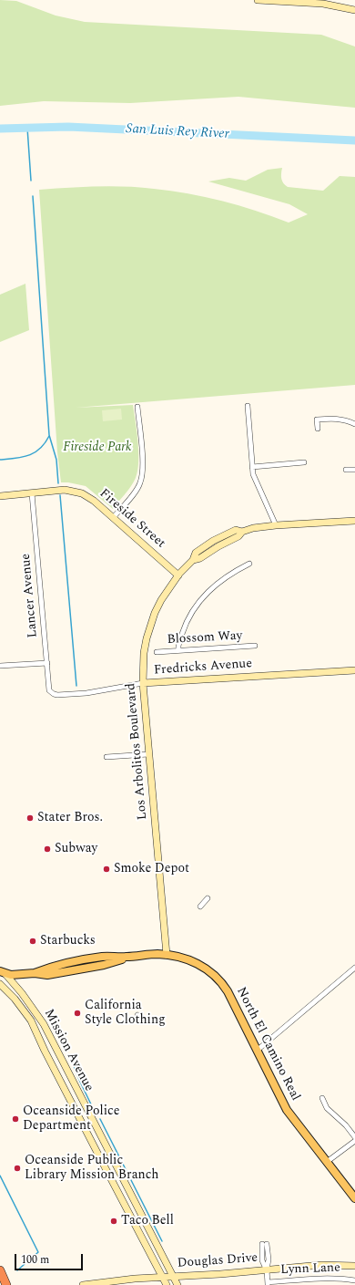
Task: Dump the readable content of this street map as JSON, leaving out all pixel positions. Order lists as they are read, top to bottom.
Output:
{
  "streets": {
    "main road": ["North El Camino Real"],
    "street": [
      "Fireside Street",
      "Lancer Avenue",
      "Blossom Way",
      "Fredricks Avenue",
      "Los Arbolitos Boulevard",
      "Mission Avenue",
      "Douglas Drive",
      "Lynn Lane"
    ]
  },
  "crossings": [
    ["Fireside Street", "Lancer Avenue"],
    ["Fireside Street", "Los Arbolitos Boulevard"],
    ["Lancer Avenue", "Fredricks Avenue"],
    ["Fredricks Avenue", "Los Arbolitos Boulevard"],
    ["Los Arbolitos Boulevard", "North El Camino Real"],
    ["North El Camino Real", "Mission Avenue"],
    ["Mission Avenue", "Douglas Drive"]
  ],
  "water": ["San Luis Rey River"],
  "parks": ["Fireside Park"],
  "places": [
    "Stater Bros.",
    "Subway",
    "Smoke Depot",
    "Starbucks",
    "California Style Clothing",
    "Oceanside Police Department",
    "Oceanside Public Library Mission Branch",
    "Taco Bell"
  ],
  "scale_bar": "100 m"
}
